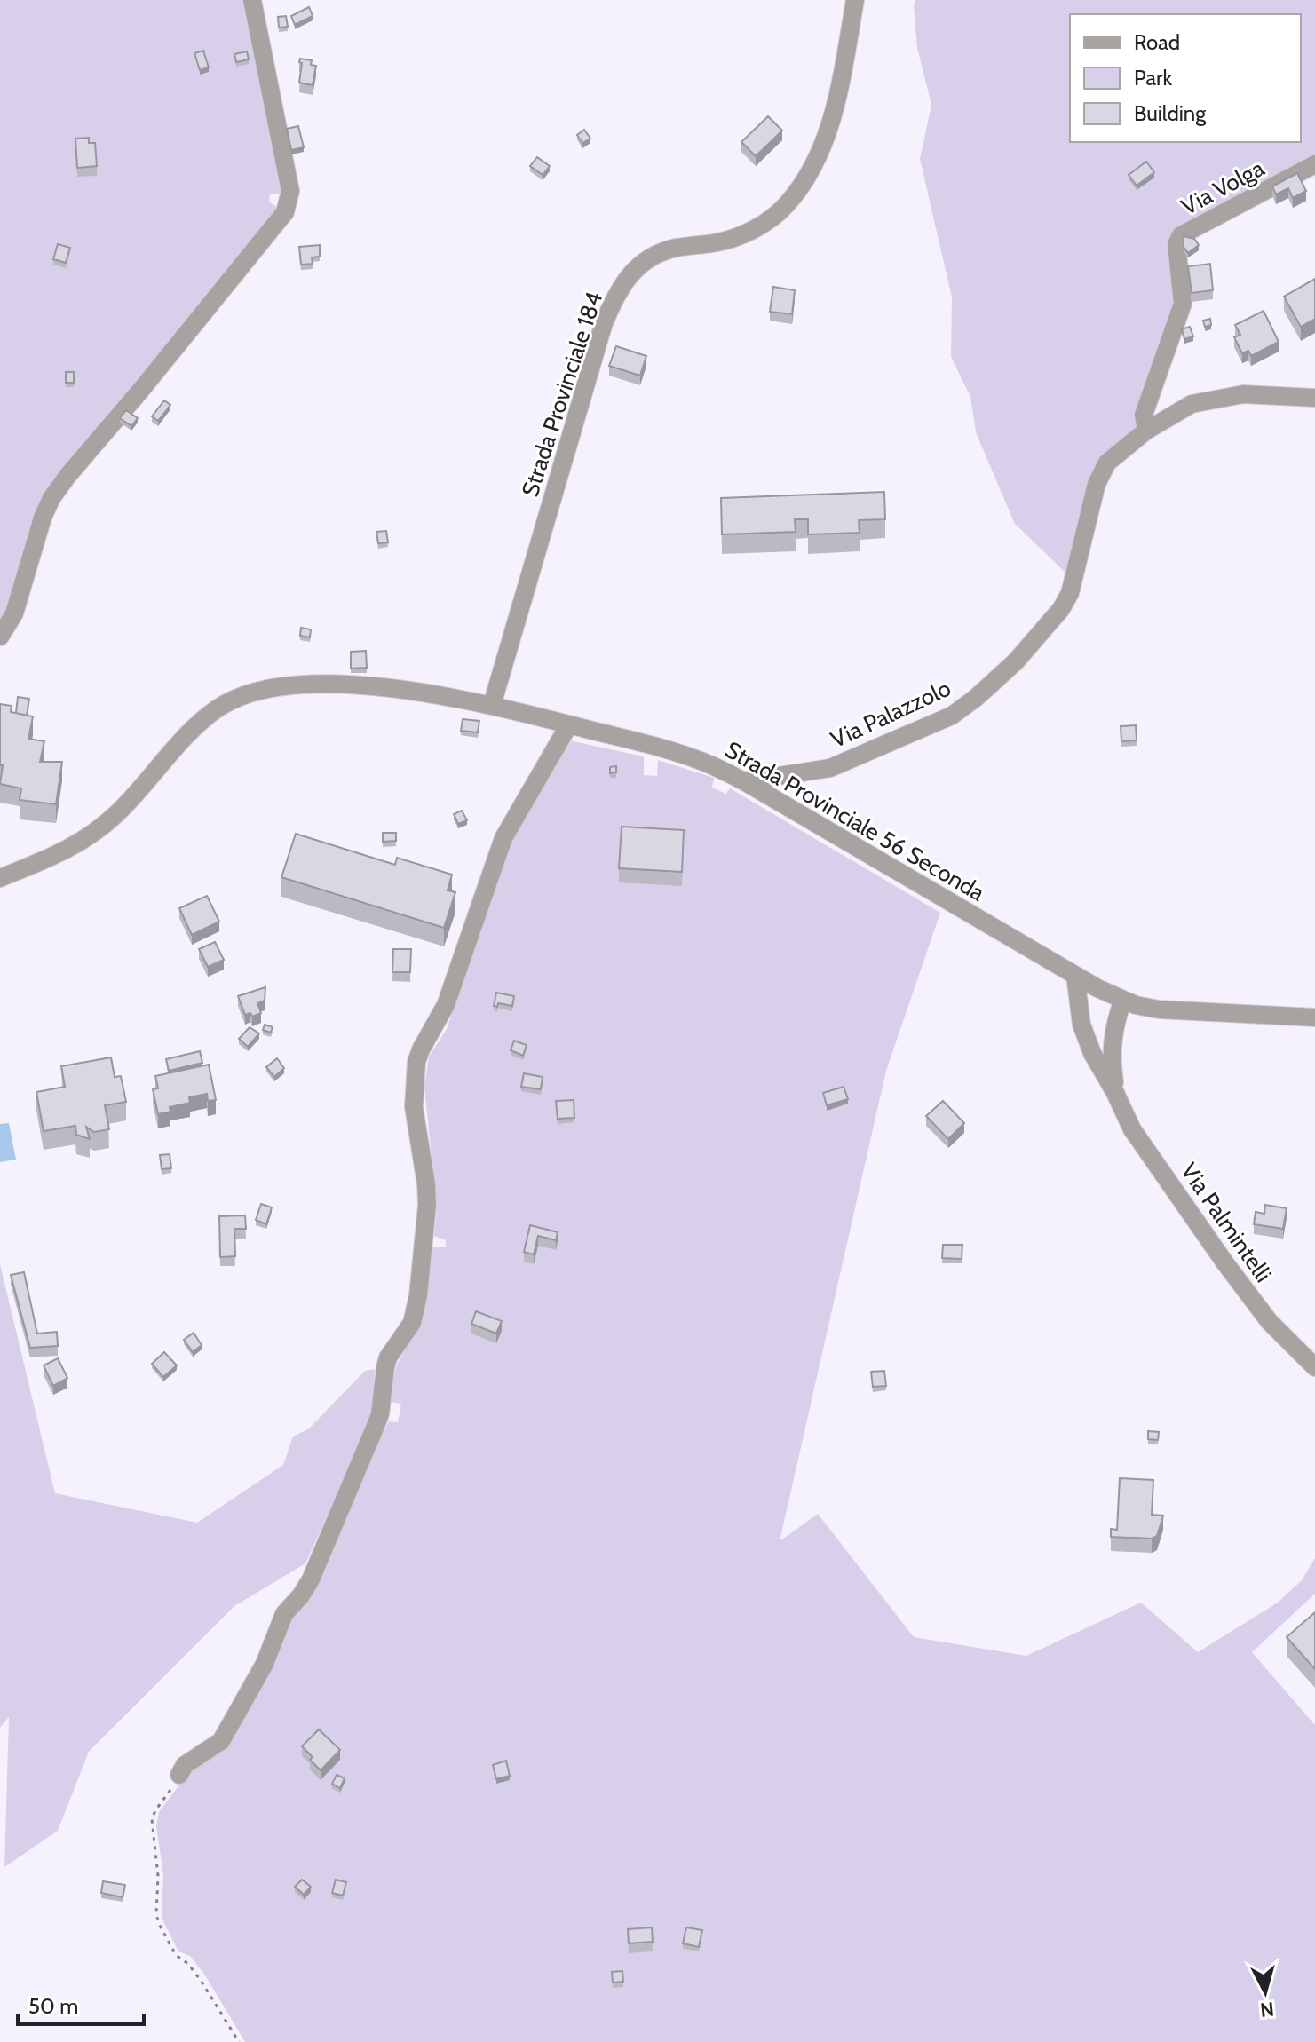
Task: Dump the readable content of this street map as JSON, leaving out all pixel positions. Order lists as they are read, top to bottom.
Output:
{
  "streets": {
    "street": [
      "Via Volga",
      "Strada Provinciale 184",
      "Via Palazzolo",
      "Strada Provinciale 56 Seconda",
      "Via Palmintelli"
    ]
  },
  "crossings": [
    ["Via Volga", "Via Palazzolo"],
    ["Strada Provinciale 184", "Strada Provinciale 56 Seconda"],
    ["Via Palazzolo", "Strada Provinciale 56 Seconda"]
  ],
  "legend": ["Road", "Park", "Building"],
  "scale_bar": "50 m",
  "north": "bottom"
}
